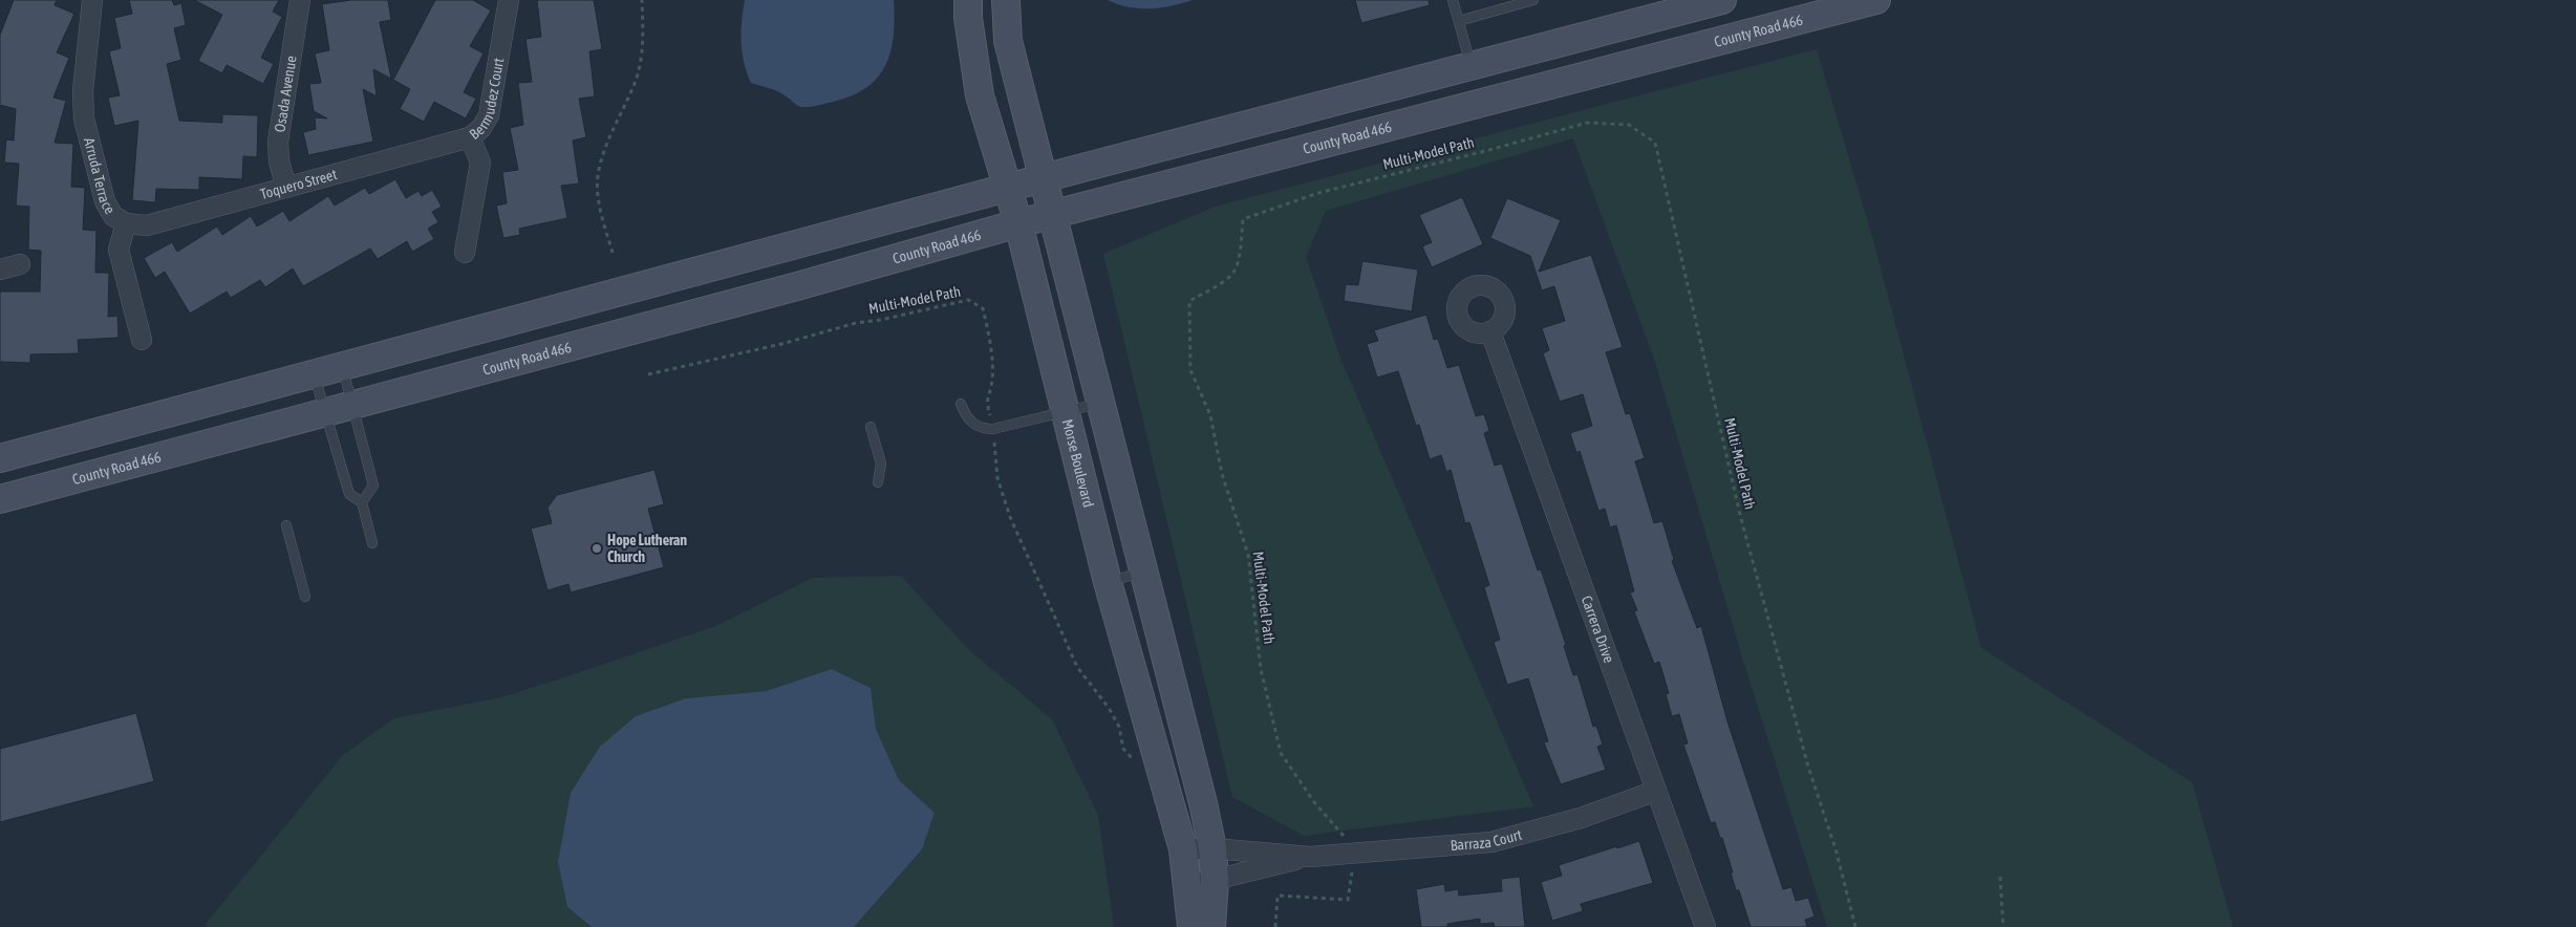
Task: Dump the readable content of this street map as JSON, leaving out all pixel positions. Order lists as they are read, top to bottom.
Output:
{
  "streets": {
    "main road": ["County Road 466", "Morse Boulevard"],
    "street": [
      "Osada Avenue",
      "Bermudez Court",
      "Arruda Terrace",
      "Toquero Street",
      "Carrera Drive",
      "Barraza Court"
    ],
    "path": ["Multi-Model Path"]
  },
  "crossings": [
    ["County Road 466", "Morse Boulevard"],
    ["Osada Avenue", "Toquero Street"],
    ["Bermudez Court", "Toquero Street"],
    ["Multi-Model Path", "Morse Boulevard"],
    ["Multi-Model Path", "Barraza Court"],
    ["Arruda Terrace", "Toquero Street"],
    ["Morse Boulevard", "Barraza Court"],
    ["Carrera Drive", "Barraza Court"]
  ],
  "places": ["Hope Lutheran Church"]
}
